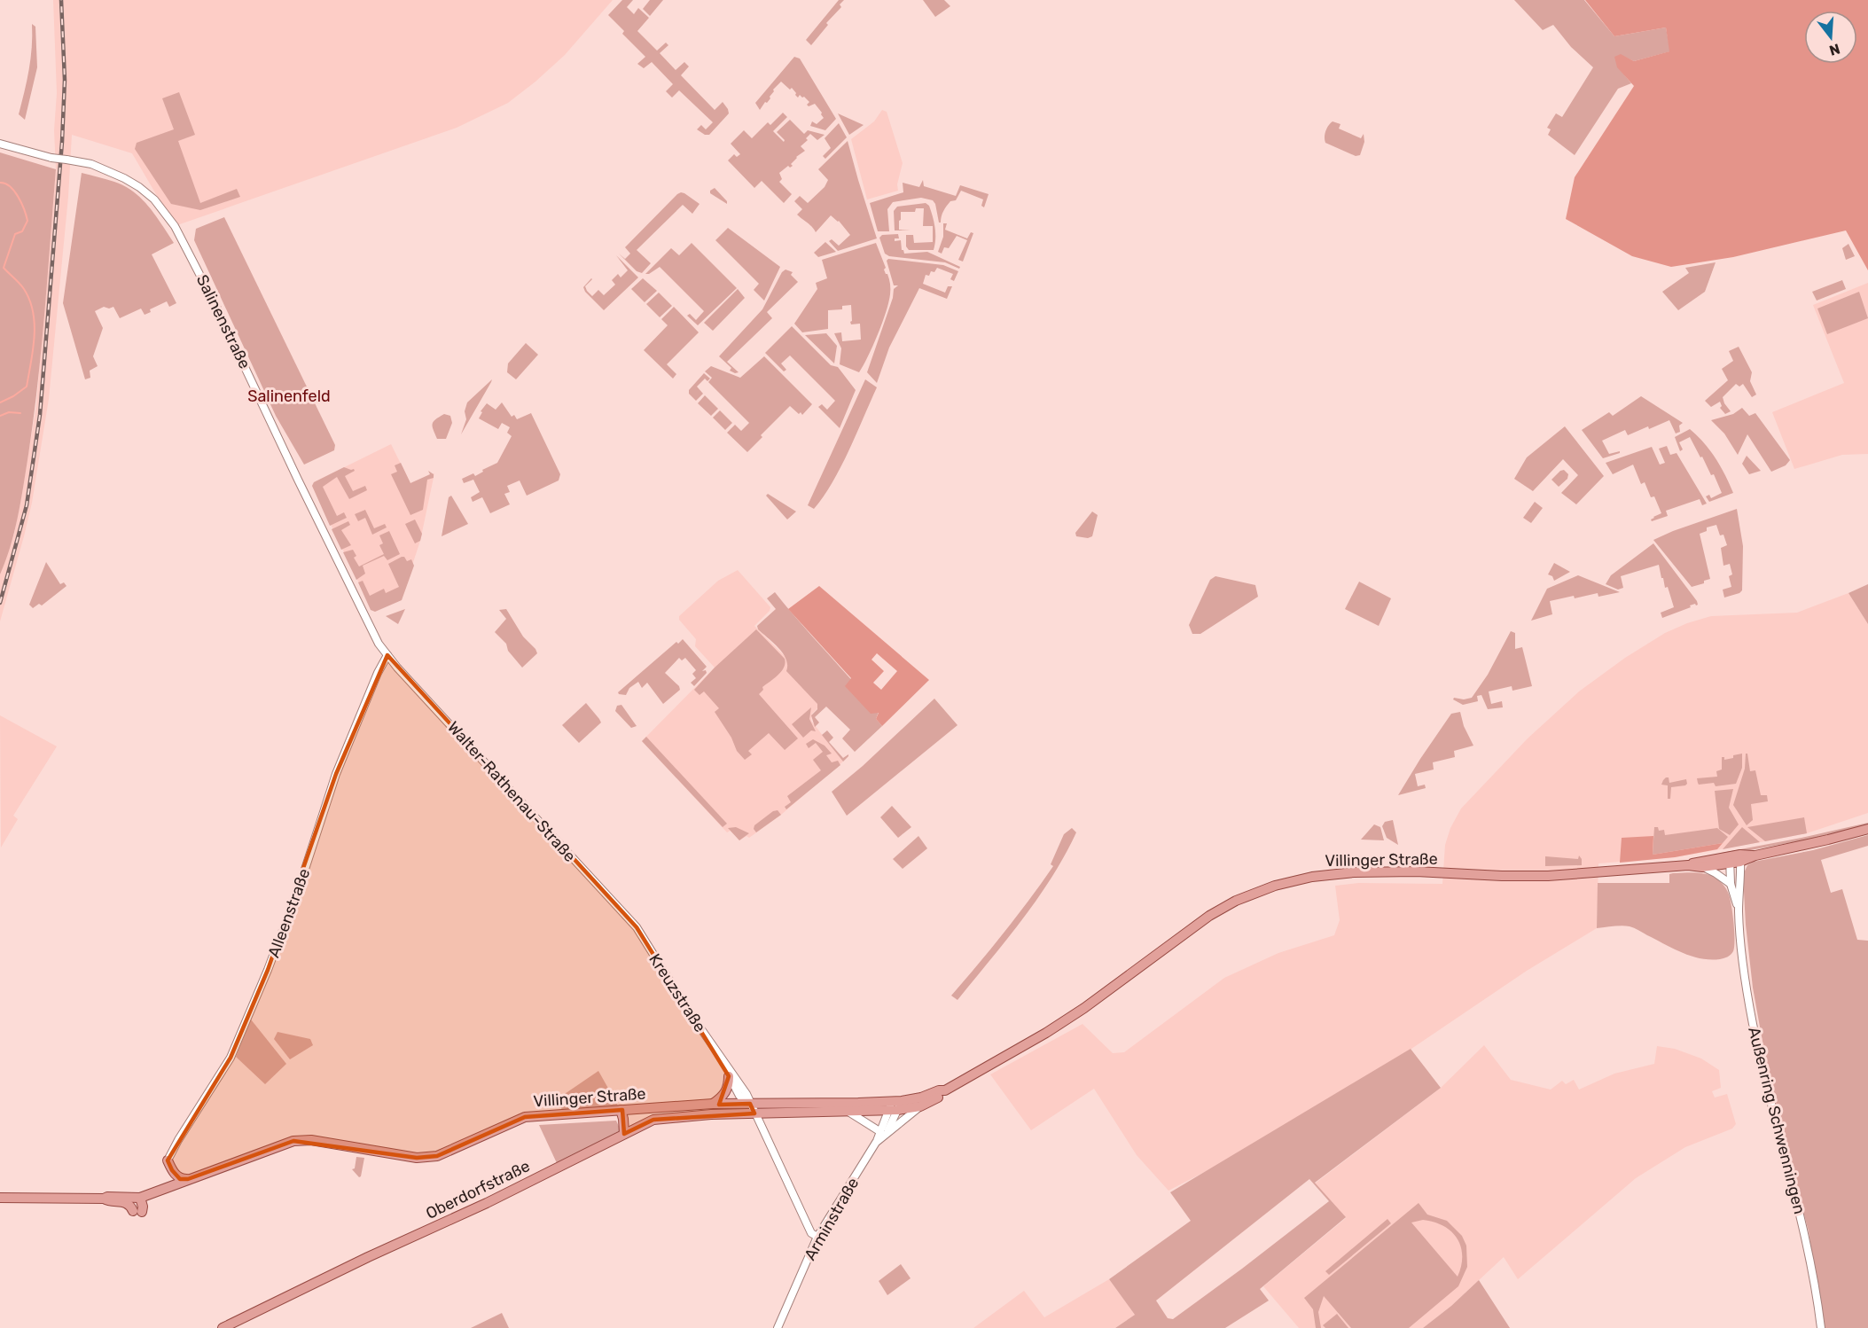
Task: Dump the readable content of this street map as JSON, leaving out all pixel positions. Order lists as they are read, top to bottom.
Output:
{
  "streets": {
    "main road": ["Villinger Straße", "Oberdorfstraße"],
    "street": [
      "Salinenstraße",
      "Walter-Rathenau-Straße",
      "Alleenstraße",
      "Kreuzstraße",
      "Außenring Schwenningen",
      "Arminstraße"
    ]
  },
  "crossings": [
    ["Salinenstraße", "Walter-Rathenau-Straße"],
    ["Salinenstraße", "Alleenstraße"],
    ["Walter-Rathenau-Straße", "Alleenstraße"],
    ["Walter-Rathenau-Straße", "Kreuzstraße"],
    ["Villinger Straße", "Kreuzstraße"],
    ["Villinger Straße", "Außenring Schwenningen"],
    ["Villinger Straße", "Oberdorfstraße"],
    ["Villinger Straße", "Arminstraße"],
    ["Kreuzstraße", "Oberdorfstraße"],
    ["Kreuzstraße", "Arminstraße"]
  ],
  "parks": ["Salinenfeld"],
  "north": "bottom"
}
